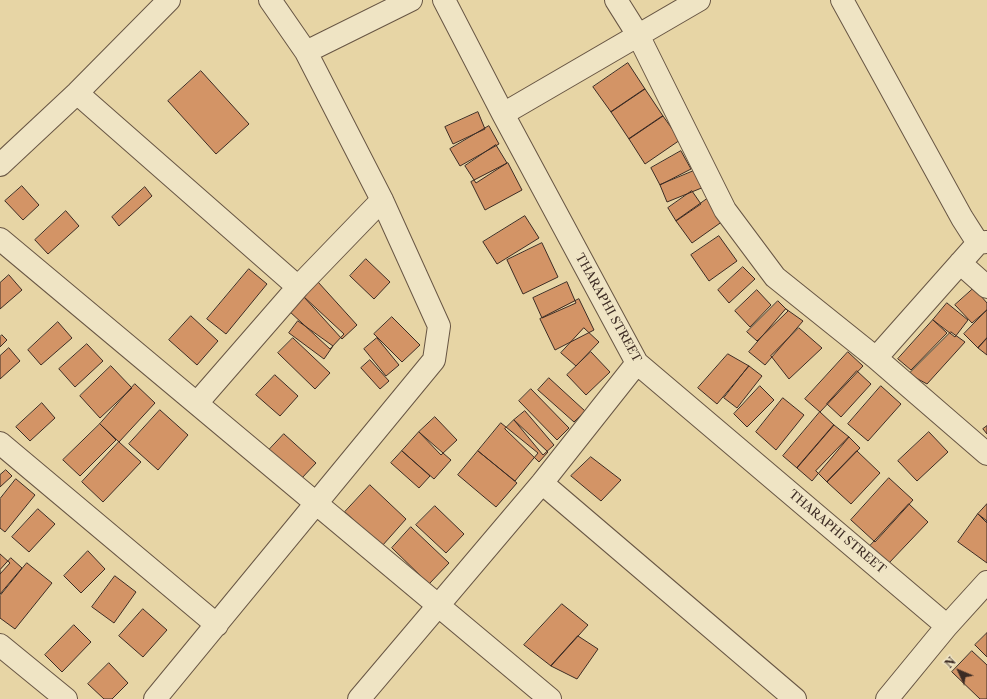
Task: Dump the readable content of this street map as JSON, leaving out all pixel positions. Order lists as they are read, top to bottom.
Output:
{
  "streets": {
    "street": ["THARAPHI STREET"]
  },
  "north": "top left"
}
